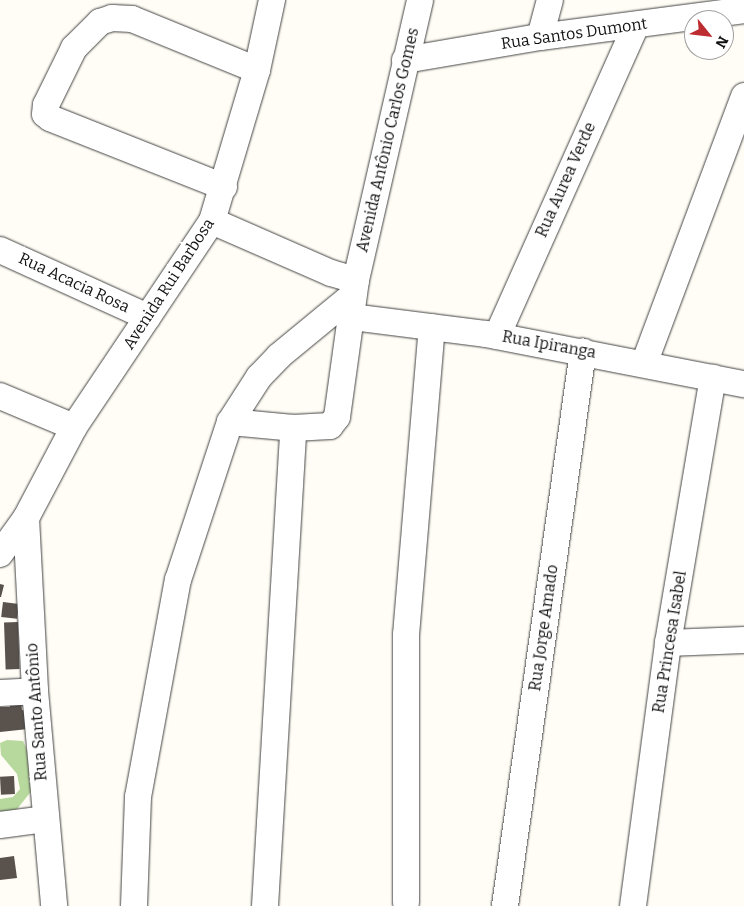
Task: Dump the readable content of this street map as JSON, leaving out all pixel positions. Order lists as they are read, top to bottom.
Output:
{
  "streets": {
    "street": [
      "Rua Santos Dumont",
      "Avenida Antônio Carlos Gomes",
      "Rua Aurea Verde",
      "Rua Acacia Rosa",
      "Avenida Rui Barbosa",
      "Rua Ipiranga",
      "Rua Jorge Amado",
      "Rua Princesa Isabel",
      "Rua Santo Antônio"
    ]
  },
  "crossings": [
    ["Rua Santos Dumont", "Avenida Antônio Carlos Gomes"],
    ["Rua Santos Dumont", "Rua Aurea Verde"],
    ["Avenida Antônio Carlos Gomes", "Rua Ipiranga"],
    ["Rua Aurea Verde", "Rua Ipiranga"],
    ["Rua Acacia Rosa", "Avenida Rui Barbosa"],
    ["Avenida Rui Barbosa", "Rua Santo Antônio"],
    ["Rua Ipiranga", "Rua Jorge Amado"],
    ["Rua Ipiranga", "Rua Princesa Isabel"]
  ],
  "north": "bottom right"
}
